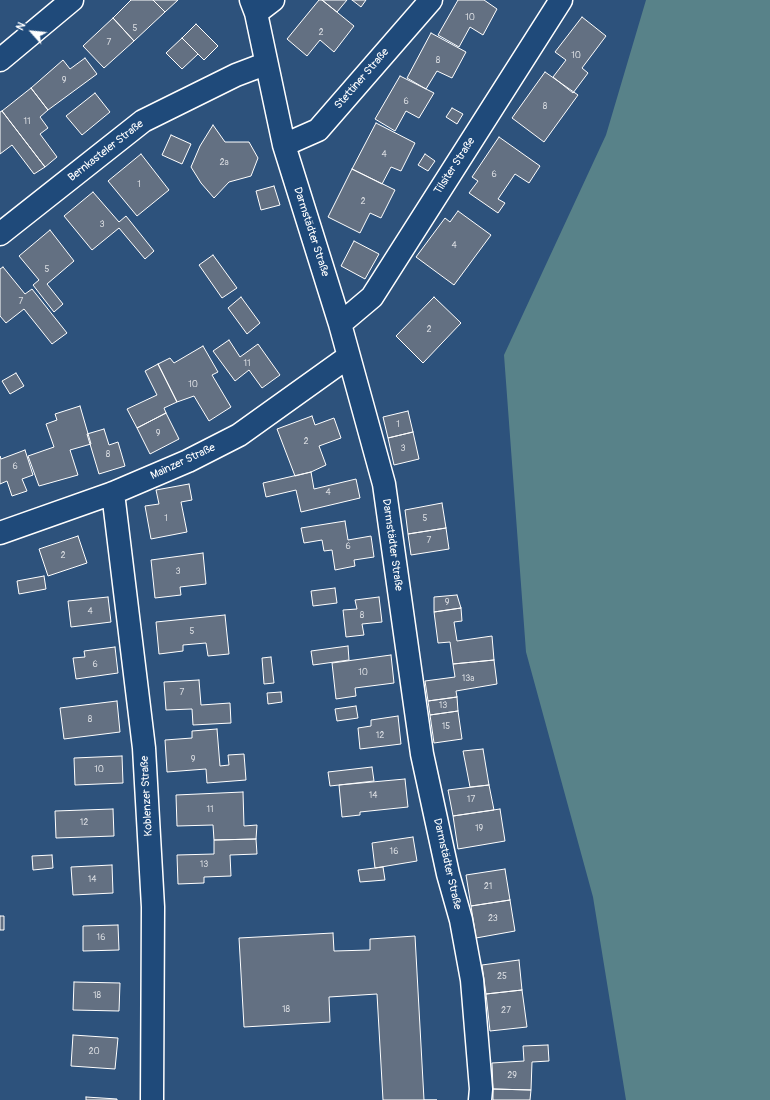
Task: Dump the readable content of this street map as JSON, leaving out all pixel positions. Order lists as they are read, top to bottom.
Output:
{
  "streets": {
    "street": [
      "Stettiner Straße",
      "Bernkasteler Straße",
      "Tilsiter Straße",
      "Darmstädter Straße",
      "Mainzer Straße",
      "Koblenzer Straße"
    ]
  },
  "crossings": [
    ["Stettiner Straße", "Darmstädter Straße"],
    ["Bernkasteler Straße", "Darmstädter Straße"],
    ["Tilsiter Straße", "Darmstädter Straße"],
    ["Darmstädter Straße", "Mainzer Straße"],
    ["Mainzer Straße", "Koblenzer Straße"]
  ],
  "house_numbers": [
    "10",
    "5",
    "2",
    "7",
    "10",
    "8",
    "9",
    "6",
    "8",
    "11",
    "4",
    "2a",
    "6",
    "1",
    "2",
    "3",
    "4",
    "5",
    "7",
    "2",
    "11",
    "10",
    "1",
    "9",
    "2",
    "3",
    "8",
    "6",
    "4",
    "1",
    "5",
    "7",
    "6",
    "2",
    "3",
    "9",
    "4",
    "8",
    "5",
    "6",
    "10",
    "13a",
    "7",
    "13",
    "8",
    "15",
    "12",
    "9",
    "10",
    "14",
    "17",
    "11",
    "12",
    "19",
    "16",
    "13",
    "14",
    "21",
    "23",
    "16",
    "25",
    "18",
    "18",
    "27",
    "20",
    "29"
  ],
  "north": "top left"
}
